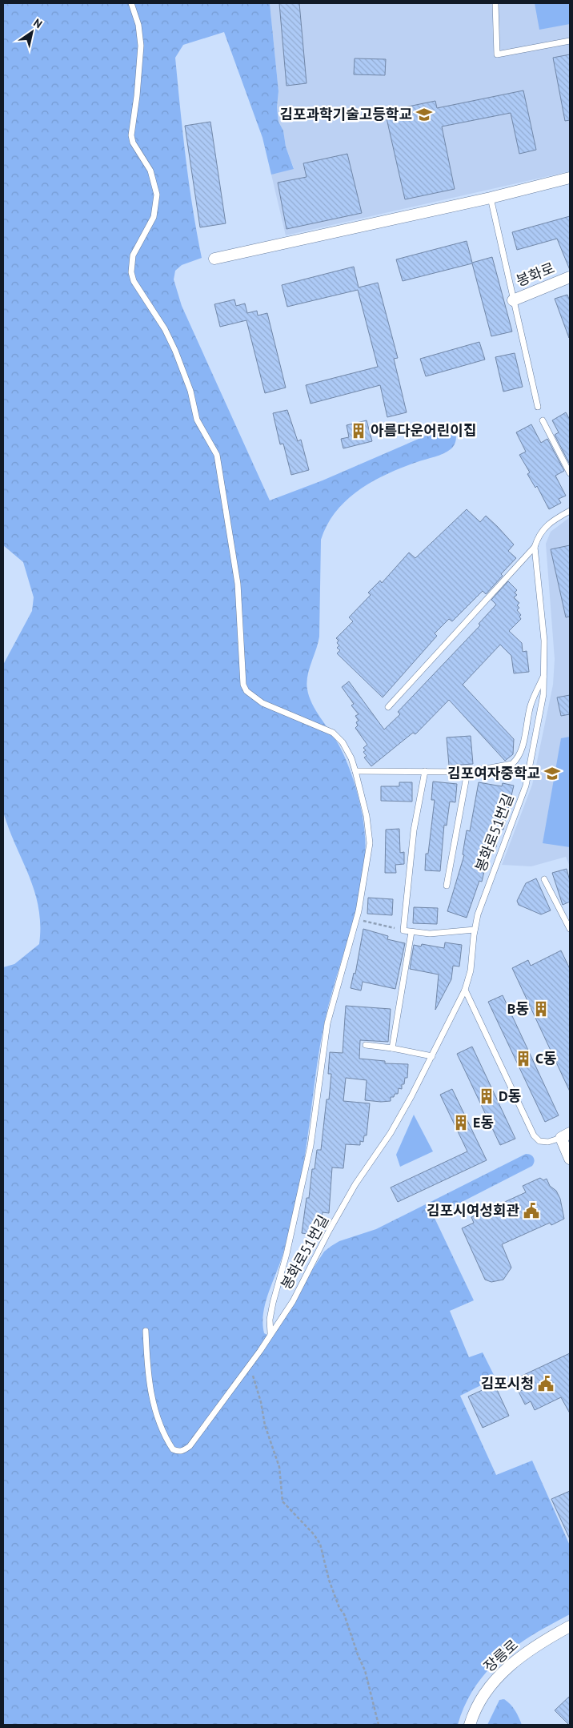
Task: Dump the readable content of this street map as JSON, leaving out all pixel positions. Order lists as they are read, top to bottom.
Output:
{
  "streets": {
    "street": ["봉화로", "장릉로"],
    "lane": ["봉화로51번길"]
  },
  "places": {
    "school or university": ["김포과학기술고등학교", "김포여자중학교"],
    "building": [
      "아름다운어린이집",
      "B동",
      "C동",
      "D동",
      "E동"
    ],
    "public building": ["김포시여성회관", "김포시청"]
  },
  "north": "top right"
}
